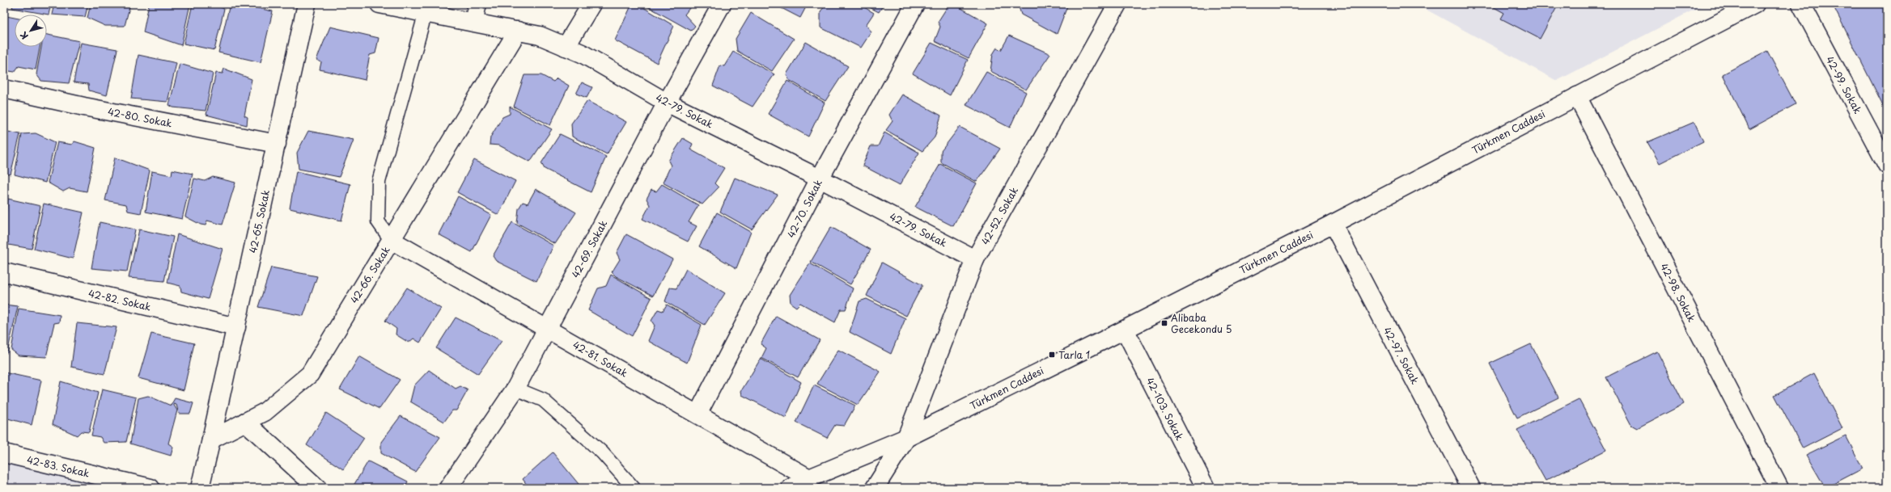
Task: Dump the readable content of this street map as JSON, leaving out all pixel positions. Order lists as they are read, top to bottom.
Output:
{
  "streets": {
    "street": [
      "42-99. Sokak",
      "42-79. Sokak",
      "42-80. Sokak",
      "Türkmen Caddesi",
      "42-70. Sokak",
      "42-52. Sokak",
      "42-65. Sokak",
      "42-69. Sokak",
      "42-66. Sokak",
      "42-98. Sokak",
      "42-82. Sokak",
      "42-97. Sokak",
      "42-81. Sokak",
      "42-103. Sokak",
      "42-83. Sokak"
    ]
  },
  "crossings": [
    ["42-79. Sokak", "42-70. Sokak"],
    ["42-79. Sokak", "42-52. Sokak"],
    ["42-79. Sokak", "42-69. Sokak"],
    ["42-79. Sokak", "42-66. Sokak"],
    ["42-80. Sokak", "42-65. Sokak"],
    ["Türkmen Caddesi", "42-52. Sokak"],
    ["Türkmen Caddesi", "42-98. Sokak"],
    ["Türkmen Caddesi", "42-97. Sokak"],
    ["Türkmen Caddesi", "42-81. Sokak"],
    ["Türkmen Caddesi", "42-103. Sokak"],
    ["42-70. Sokak", "42-81. Sokak"],
    ["42-65. Sokak", "42-66. Sokak"],
    ["42-65. Sokak", "42-82. Sokak"],
    ["42-69. Sokak", "42-81. Sokak"],
    ["42-66. Sokak", "42-81. Sokak"]
  ],
  "places": {
    "transit": ["Alibaba Gecekondu 5", "Tarla 1"]
  },
  "north": "bottom left"
}
